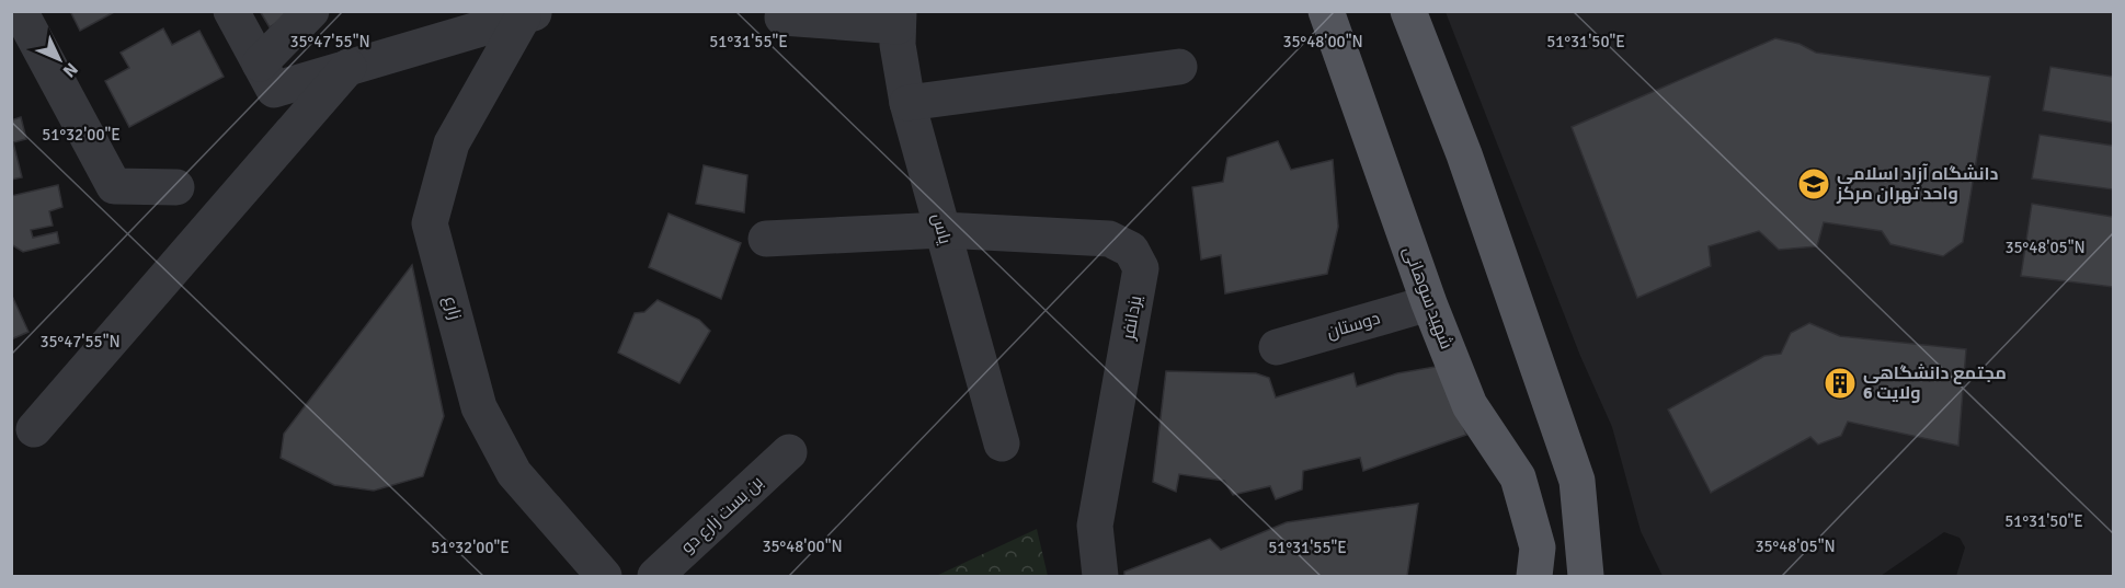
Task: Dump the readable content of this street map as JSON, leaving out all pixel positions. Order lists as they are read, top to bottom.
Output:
{
  "streets": {
    "main road": ["شهید سوهانی"],
    "street": [
      "یاس",
      "زارع",
      "یزدانفر",
      "دوستان",
      "بن بست زارع دو"
    ]
  },
  "crossings": [
    ["یاس", "یزدانفر"],
    ["شهید سوهانی", "دوستان"]
  ],
  "places": {
    "school or university": ["دانشگاه آزاد اسلامی واحد تهران مرکز"],
    "building": ["مجتمع دانشگاهی ولایت 6"]
  },
  "north": "bottom right",
  "coordinates": [
    "51°31'50\"E",
    "51°31'55\"E",
    "35°47'55\"N",
    "35°48'00\"N",
    "51°32'00\"E",
    "35°48'05\"N"
  ]
}
